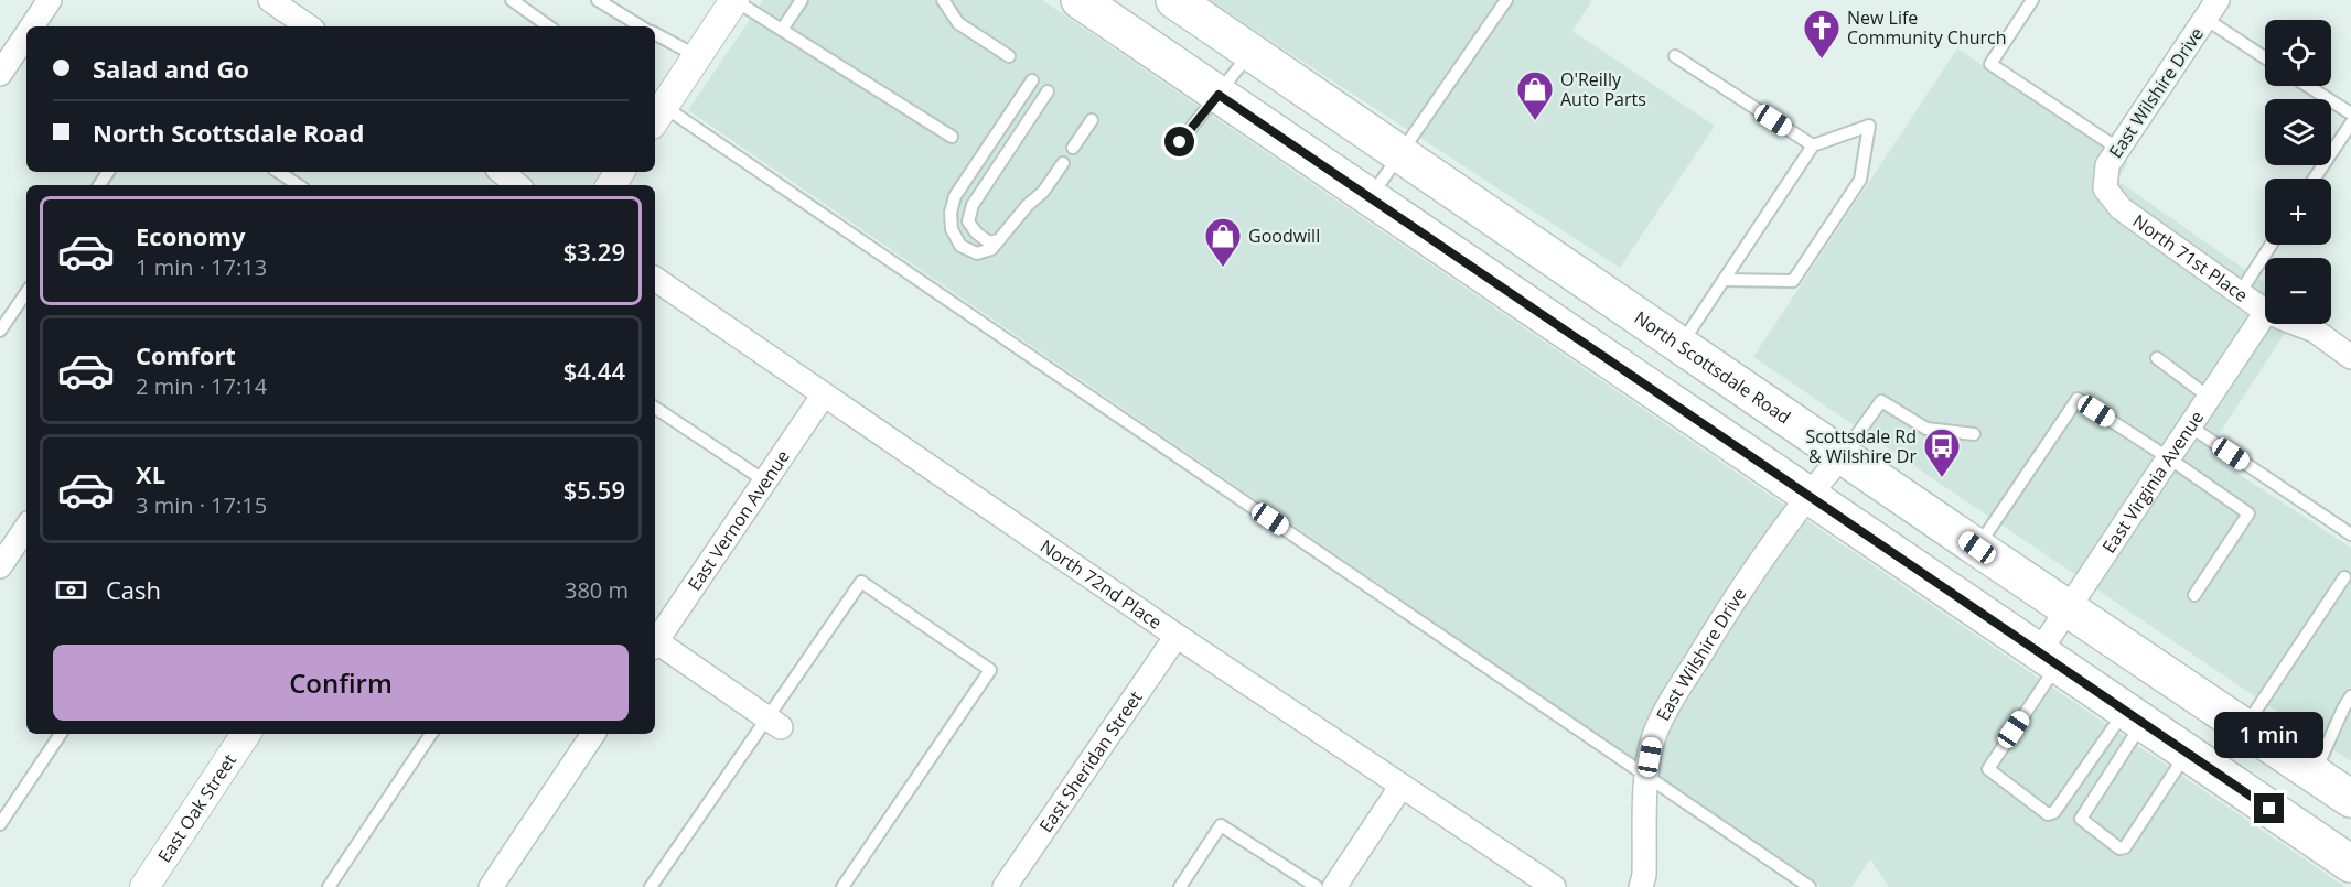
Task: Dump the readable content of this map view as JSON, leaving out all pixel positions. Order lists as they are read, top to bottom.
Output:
{
  "streets": {
    "main road": ["North Scottsdale Road"],
    "street": [
      "East Wilshire Drive",
      "North 71st Place",
      "East Virginia Avenue",
      "East Vernon Avenue",
      "North 72nd Place",
      "East Sheridan Street",
      "East Oak Street"
    ]
  },
  "crossings": [
    ["East Wilshire Drive", "North 71st Place"],
    ["East Wilshire Drive", "North Scottsdale Road"],
    ["North Scottsdale Road", "East Virginia Avenue"],
    ["East Vernon Avenue", "North 72nd Place"],
    ["North 72nd Place", "East Sheridan Street"]
  ],
  "places": {
    "church": ["New Life Community Church"],
    "shop": ["O'Reilly Auto Parts", "Goodwill"],
    "bus stop": ["Scottsdale Rd & Wilshire Dr"]
  },
  "page": {
    "map_buttons": ["+", "−"],
    "banner": ["Salad and Go", "North Scottsdale Road"],
    "list": [
      {
        "name": "Economy",
        "note": "1 min · 17:13",
        "value": "$3.29"
      },
      {
        "name": "Comfort",
        "note": "2 min · 17:14",
        "value": "$4.44"
      },
      {
        "name": "XL",
        "note": "3 min · 17:15",
        "value": "$5.59"
      }
    ],
    "pay": ["Cash", "380 m"],
    "buttons": "Confirm",
    "bubble": "1 min"
  }
}
